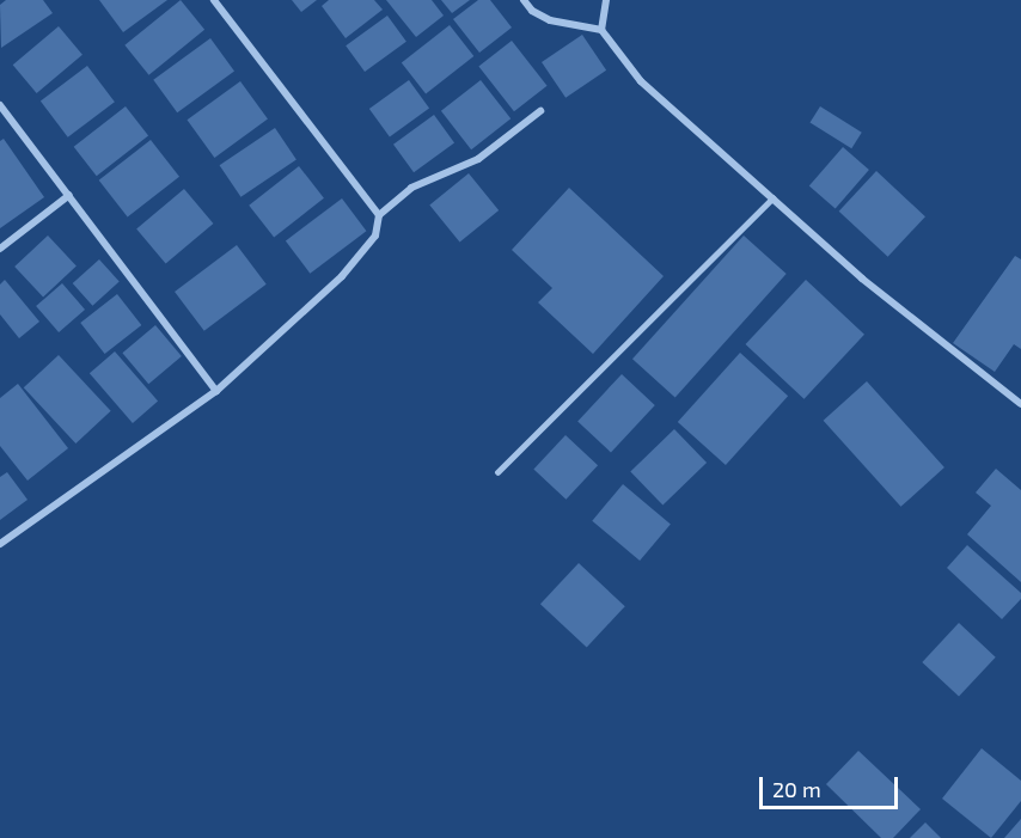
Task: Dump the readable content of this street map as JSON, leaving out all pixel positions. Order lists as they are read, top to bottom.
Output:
{
  "scale_bar": "20 m"
}
